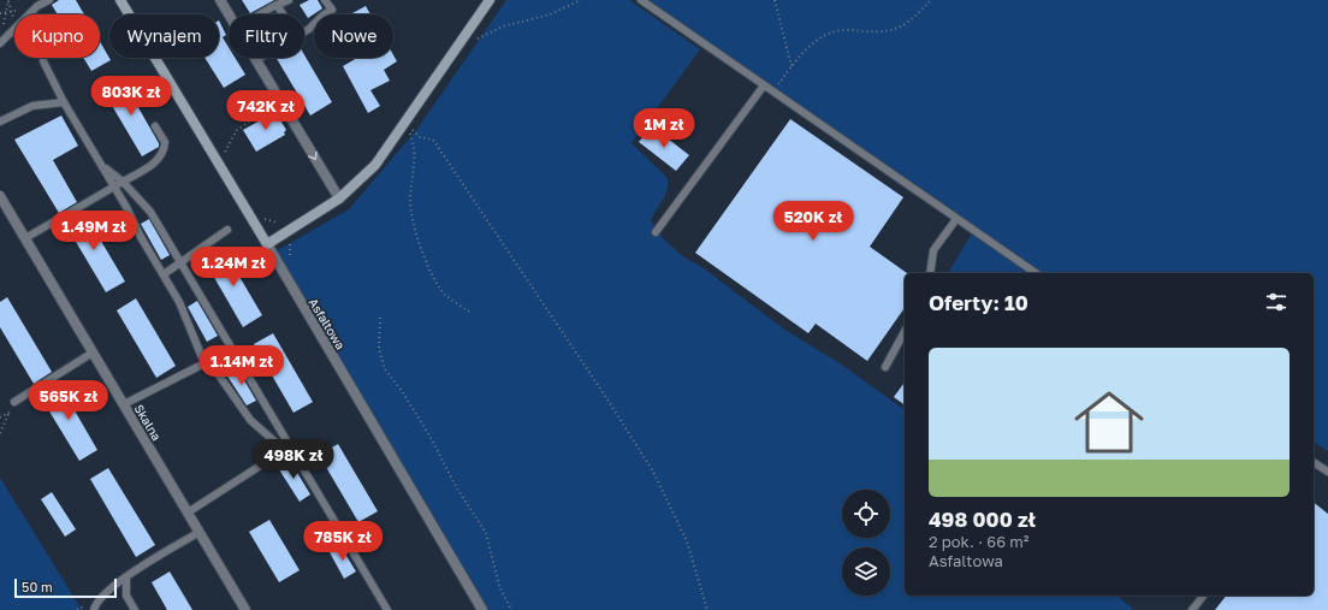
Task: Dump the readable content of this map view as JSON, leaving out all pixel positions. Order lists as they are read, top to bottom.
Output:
{
  "streets": {
    "street": ["Asfaltowa", "Skalna"]
  },
  "scale_bar": "50 m",
  "page": {
    "chip": [
      "Kupno",
      "Wynajem",
      "Filtry",
      "Nowe"
    ],
    "price": [
      "803K zł",
      "742K zł",
      "1M zł",
      "520K zł",
      "1.49M zł",
      "1.24M zł",
      "1.14M zł",
      "565K zł",
      "498K zł",
      "785K zł"
    ],
    "heading": "Oferty: 10",
    "list": [
      {
        "name": "498 000 zł",
        "note": "2 pok. · 66 m² · Asfaltowa"
      }
    ],
    "scale": "50 m"
  }
}
